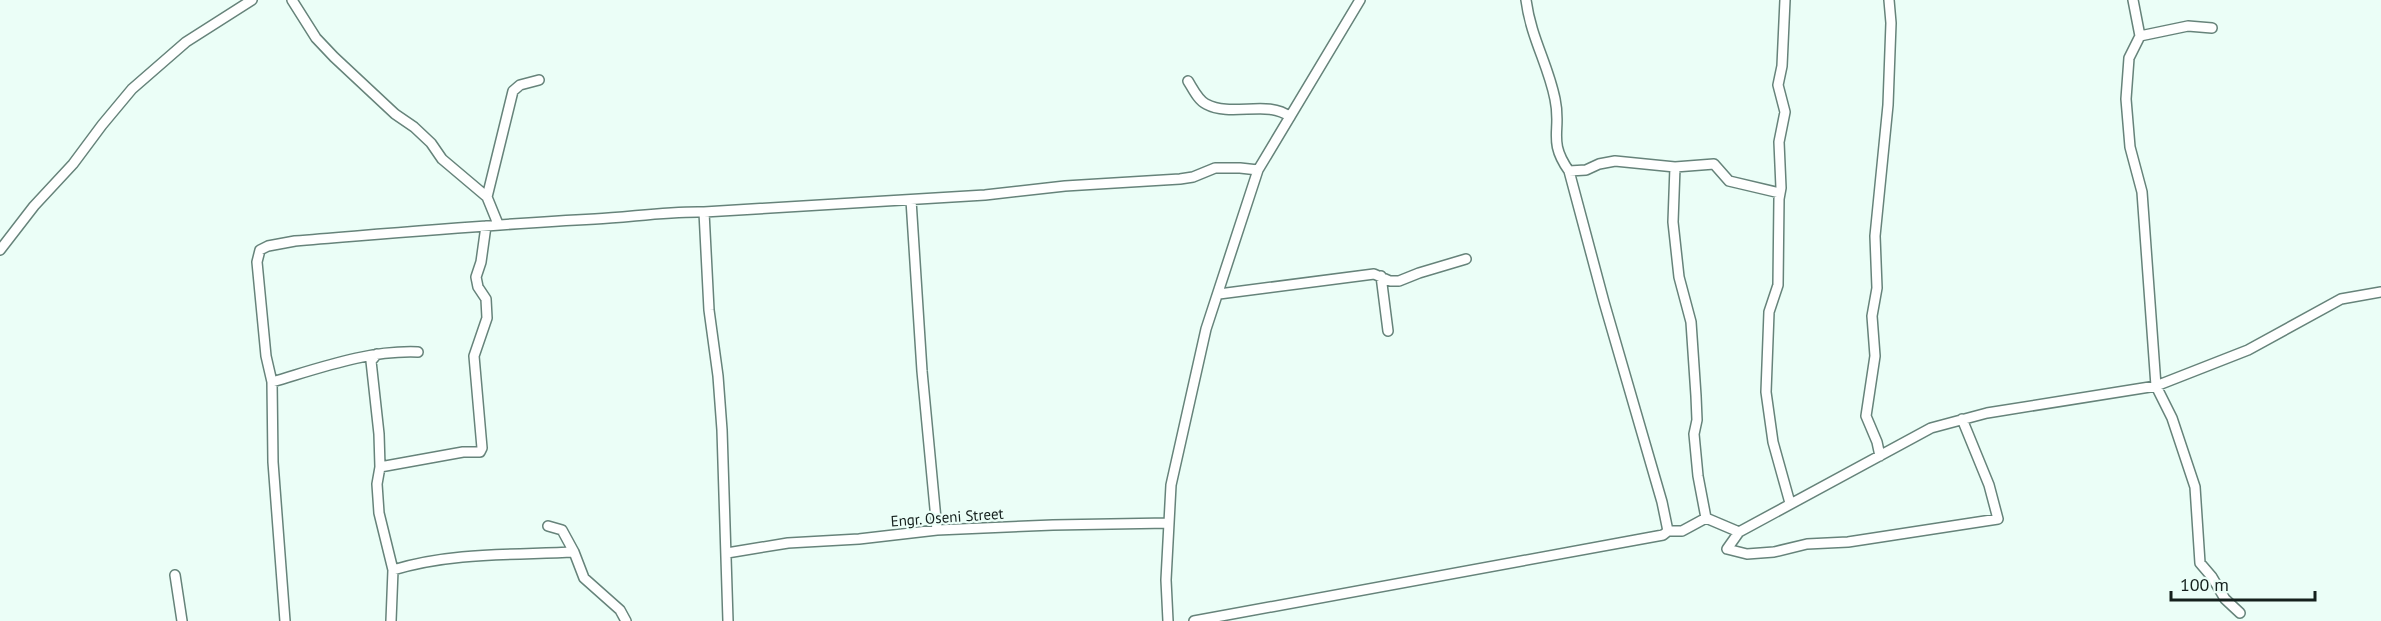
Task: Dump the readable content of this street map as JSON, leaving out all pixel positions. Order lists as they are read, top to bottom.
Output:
{
  "streets": {
    "street": ["Engr. Oseni Street"]
  },
  "scale_bar": "100 m"
}
